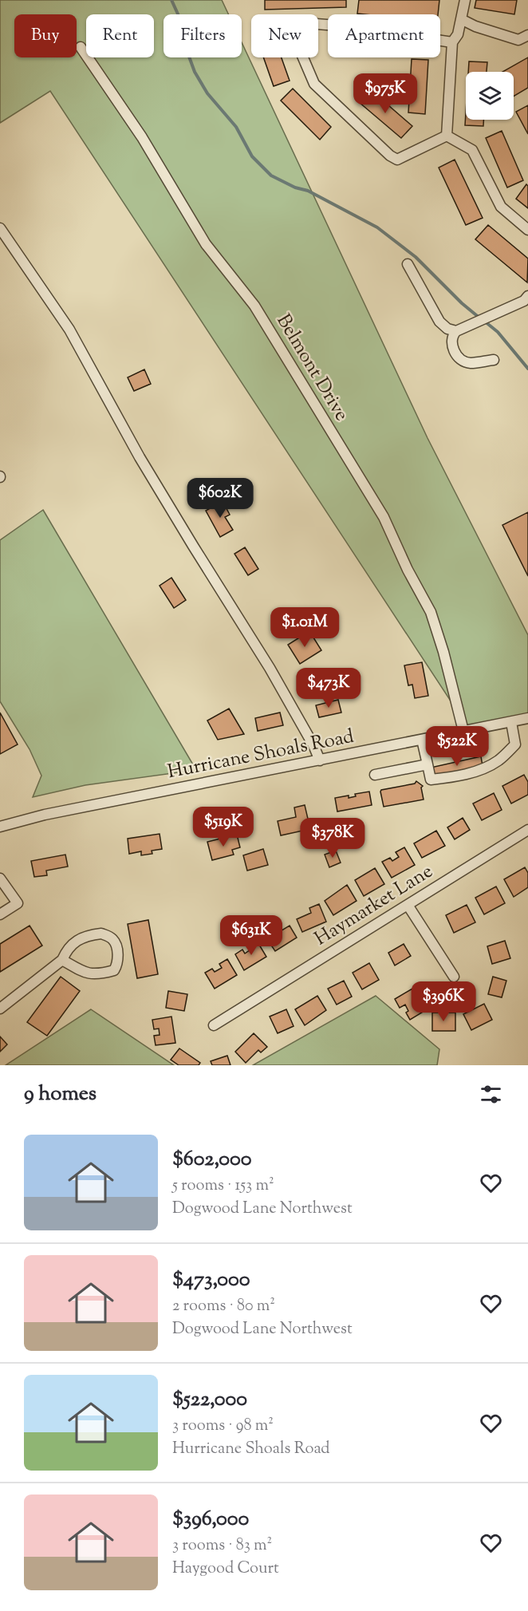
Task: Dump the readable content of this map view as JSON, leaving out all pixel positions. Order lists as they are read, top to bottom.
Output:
{
  "streets": {
    "street": ["Belmont Drive", "Hurricane Shoals Road", "Haymarket Lane"]
  },
  "crossings": [
    ["Belmont Drive", "Hurricane Shoals Road"]
  ],
  "page": {
    "chip": [
      "Buy",
      "Rent",
      "Filters",
      "New",
      "Apartment"
    ],
    "price": [
      "$975K",
      "$602K",
      "$1.01M",
      "$473K",
      "$522K",
      "$519K",
      "$378K",
      "$631K",
      "$396K"
    ],
    "heading": "9 homes",
    "list": [
      {
        "name": "$602,000",
        "note": "5 rooms · 153 m² · Dogwood Lane Northwest"
      },
      {
        "name": "$473,000",
        "note": "2 rooms · 80 m² · Dogwood Lane Northwest"
      },
      {
        "name": "$522,000",
        "note": "3 rooms · 98 m² · Hurricane Shoals Road"
      },
      {
        "name": "$396,000",
        "note": "3 rooms · 83 m² · Haygood Court"
      }
    ]
  }
}
